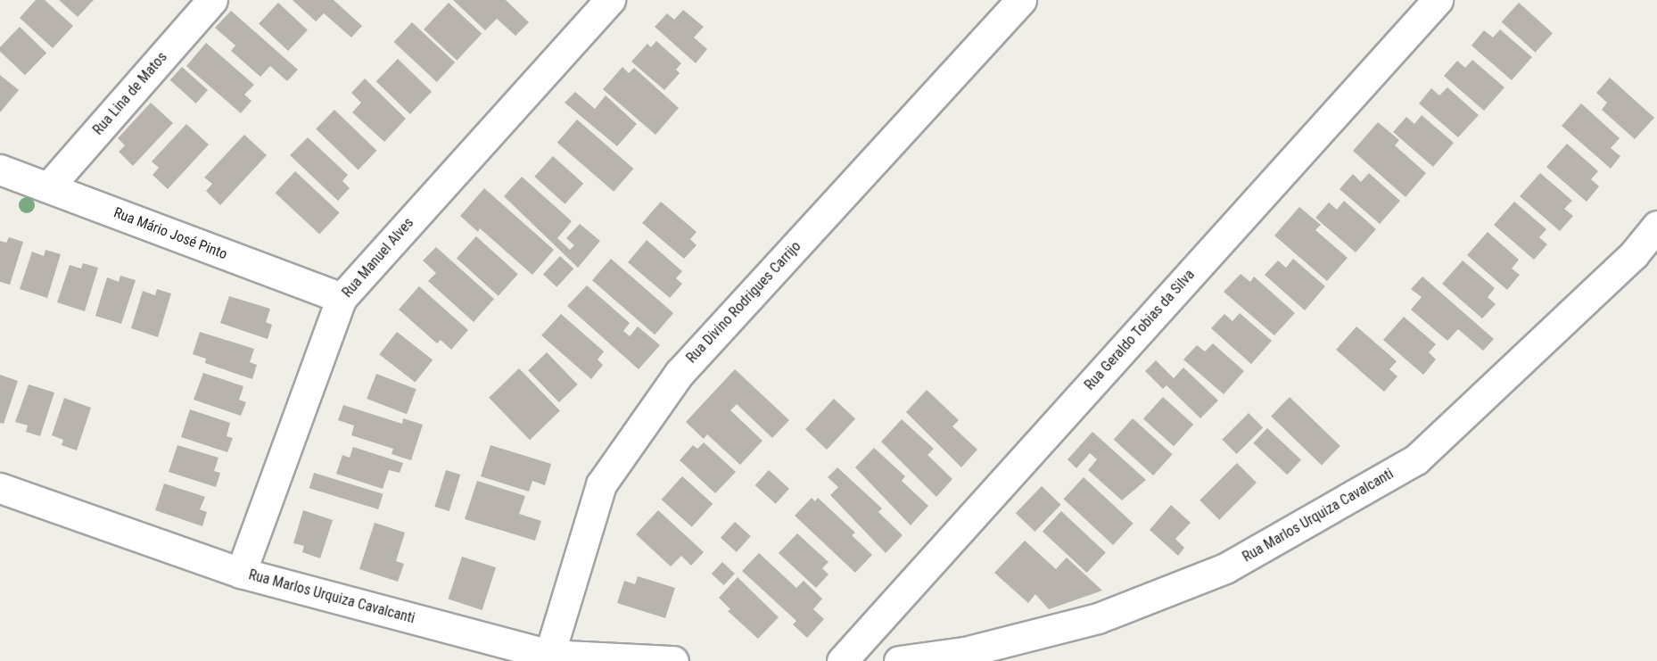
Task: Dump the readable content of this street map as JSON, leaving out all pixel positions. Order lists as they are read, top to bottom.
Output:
{
  "streets": {
    "street": [
      "Rua Lina de Matos",
      "Rua Mário José Pinto",
      "Rua Manuel Alves",
      "Rua Divino Rodrigues Carrijo",
      "Rua Geraldo Tobias da Silva",
      "Rua Marlos Urquiza Cavalcanti"
    ]
  },
  "crossings": [
    ["Rua Lina de Matos", "Rua Mário José Pinto"],
    ["Rua Mário José Pinto", "Rua Manuel Alves"],
    ["Rua Manuel Alves", "Rua Marlos Urquiza Cavalcanti"],
    ["Rua Divino Rodrigues Carrijo", "Rua Marlos Urquiza Cavalcanti"]
  ]
}
